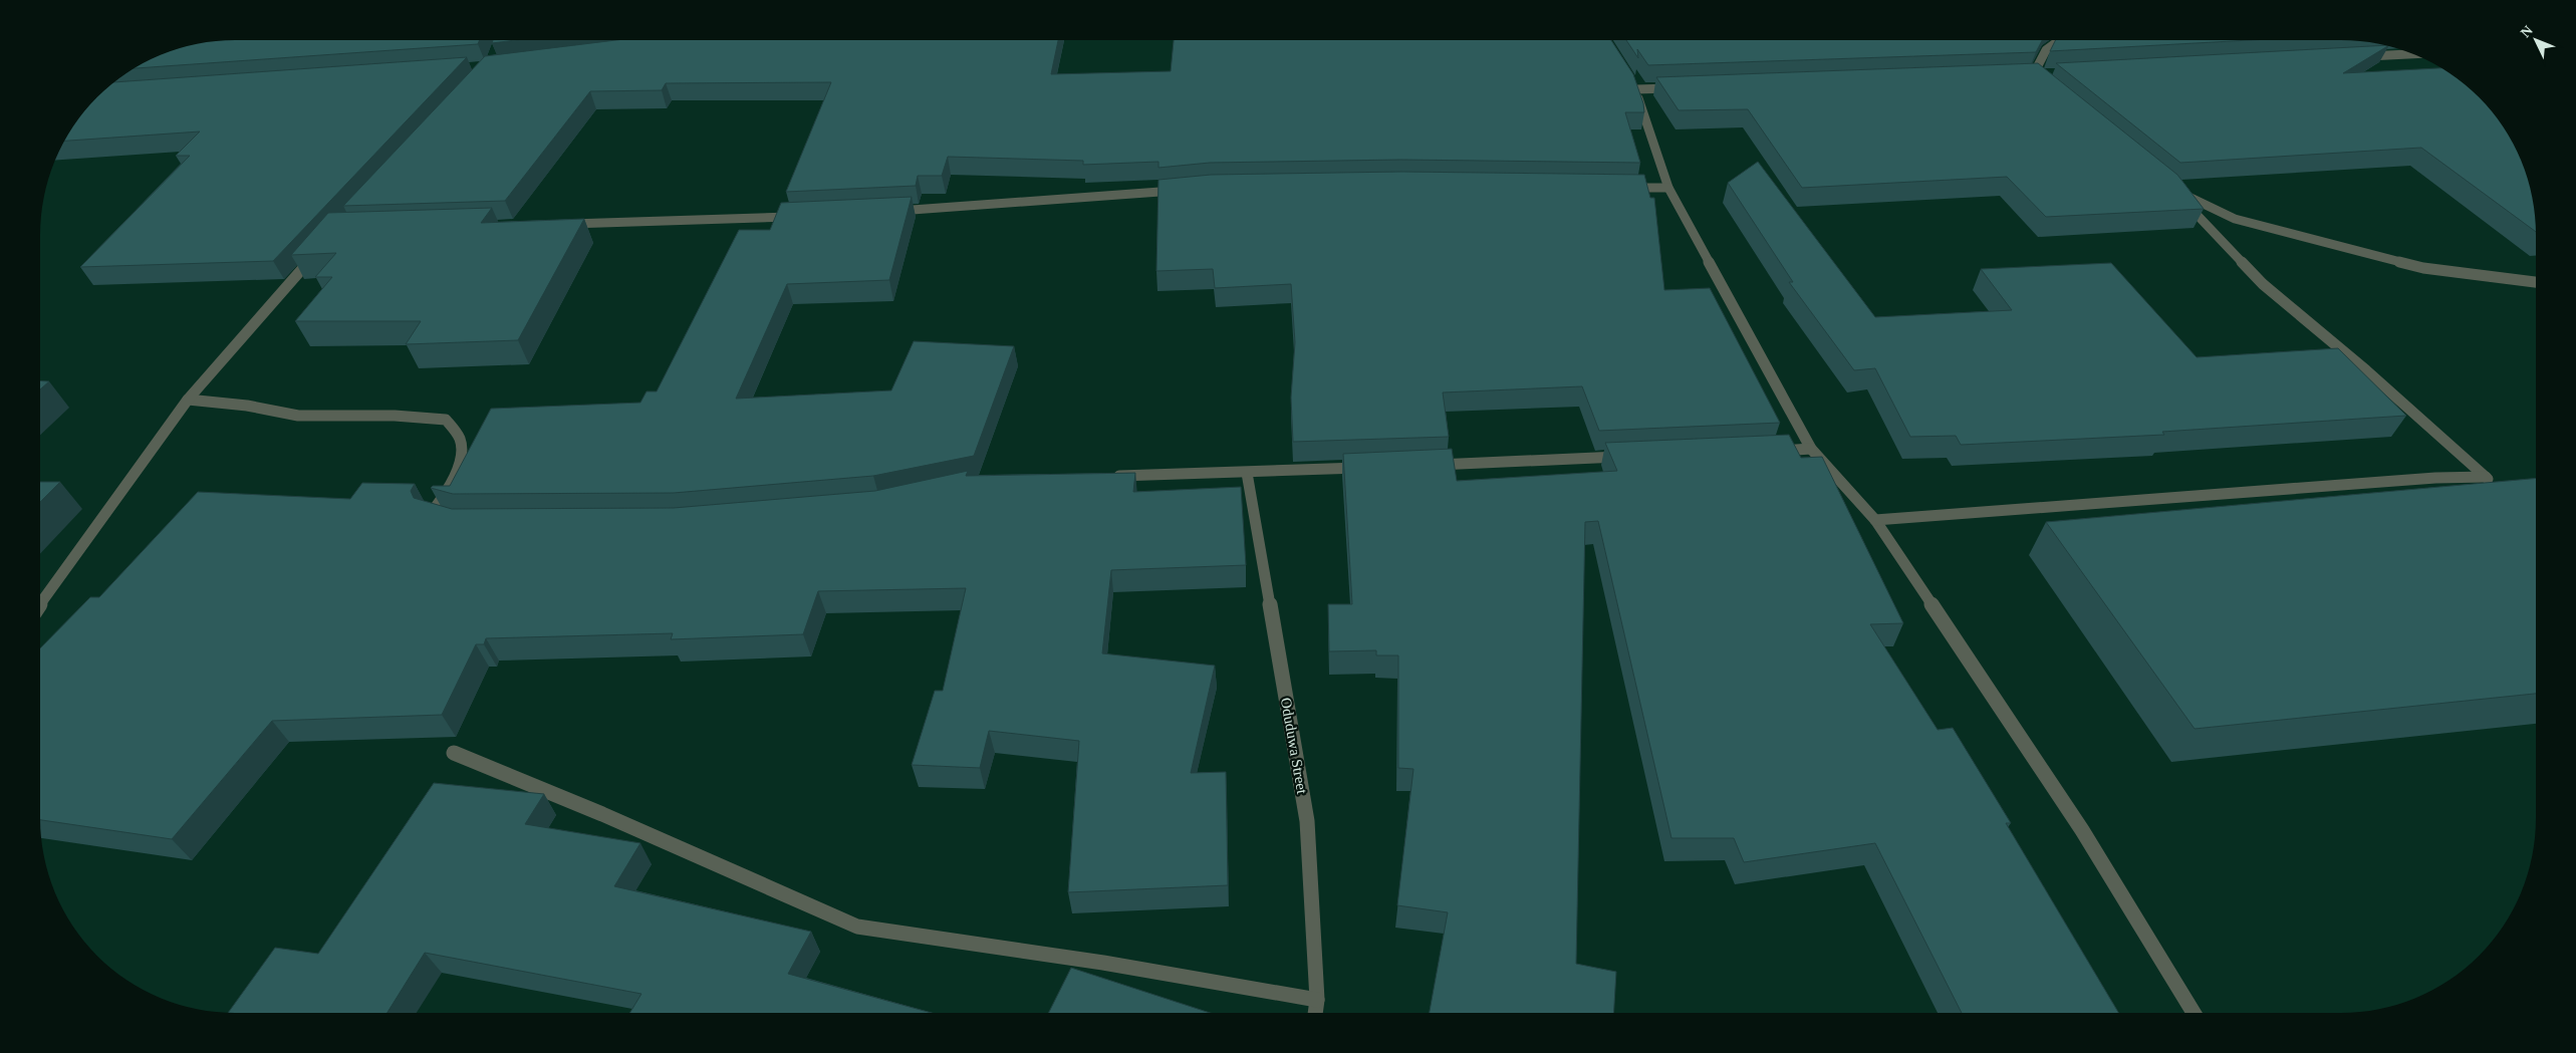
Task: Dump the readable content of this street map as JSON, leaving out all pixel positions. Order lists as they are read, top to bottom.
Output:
{
  "streets": {
    "street": ["Oduduwa Street"]
  },
  "north": "top left"
}
